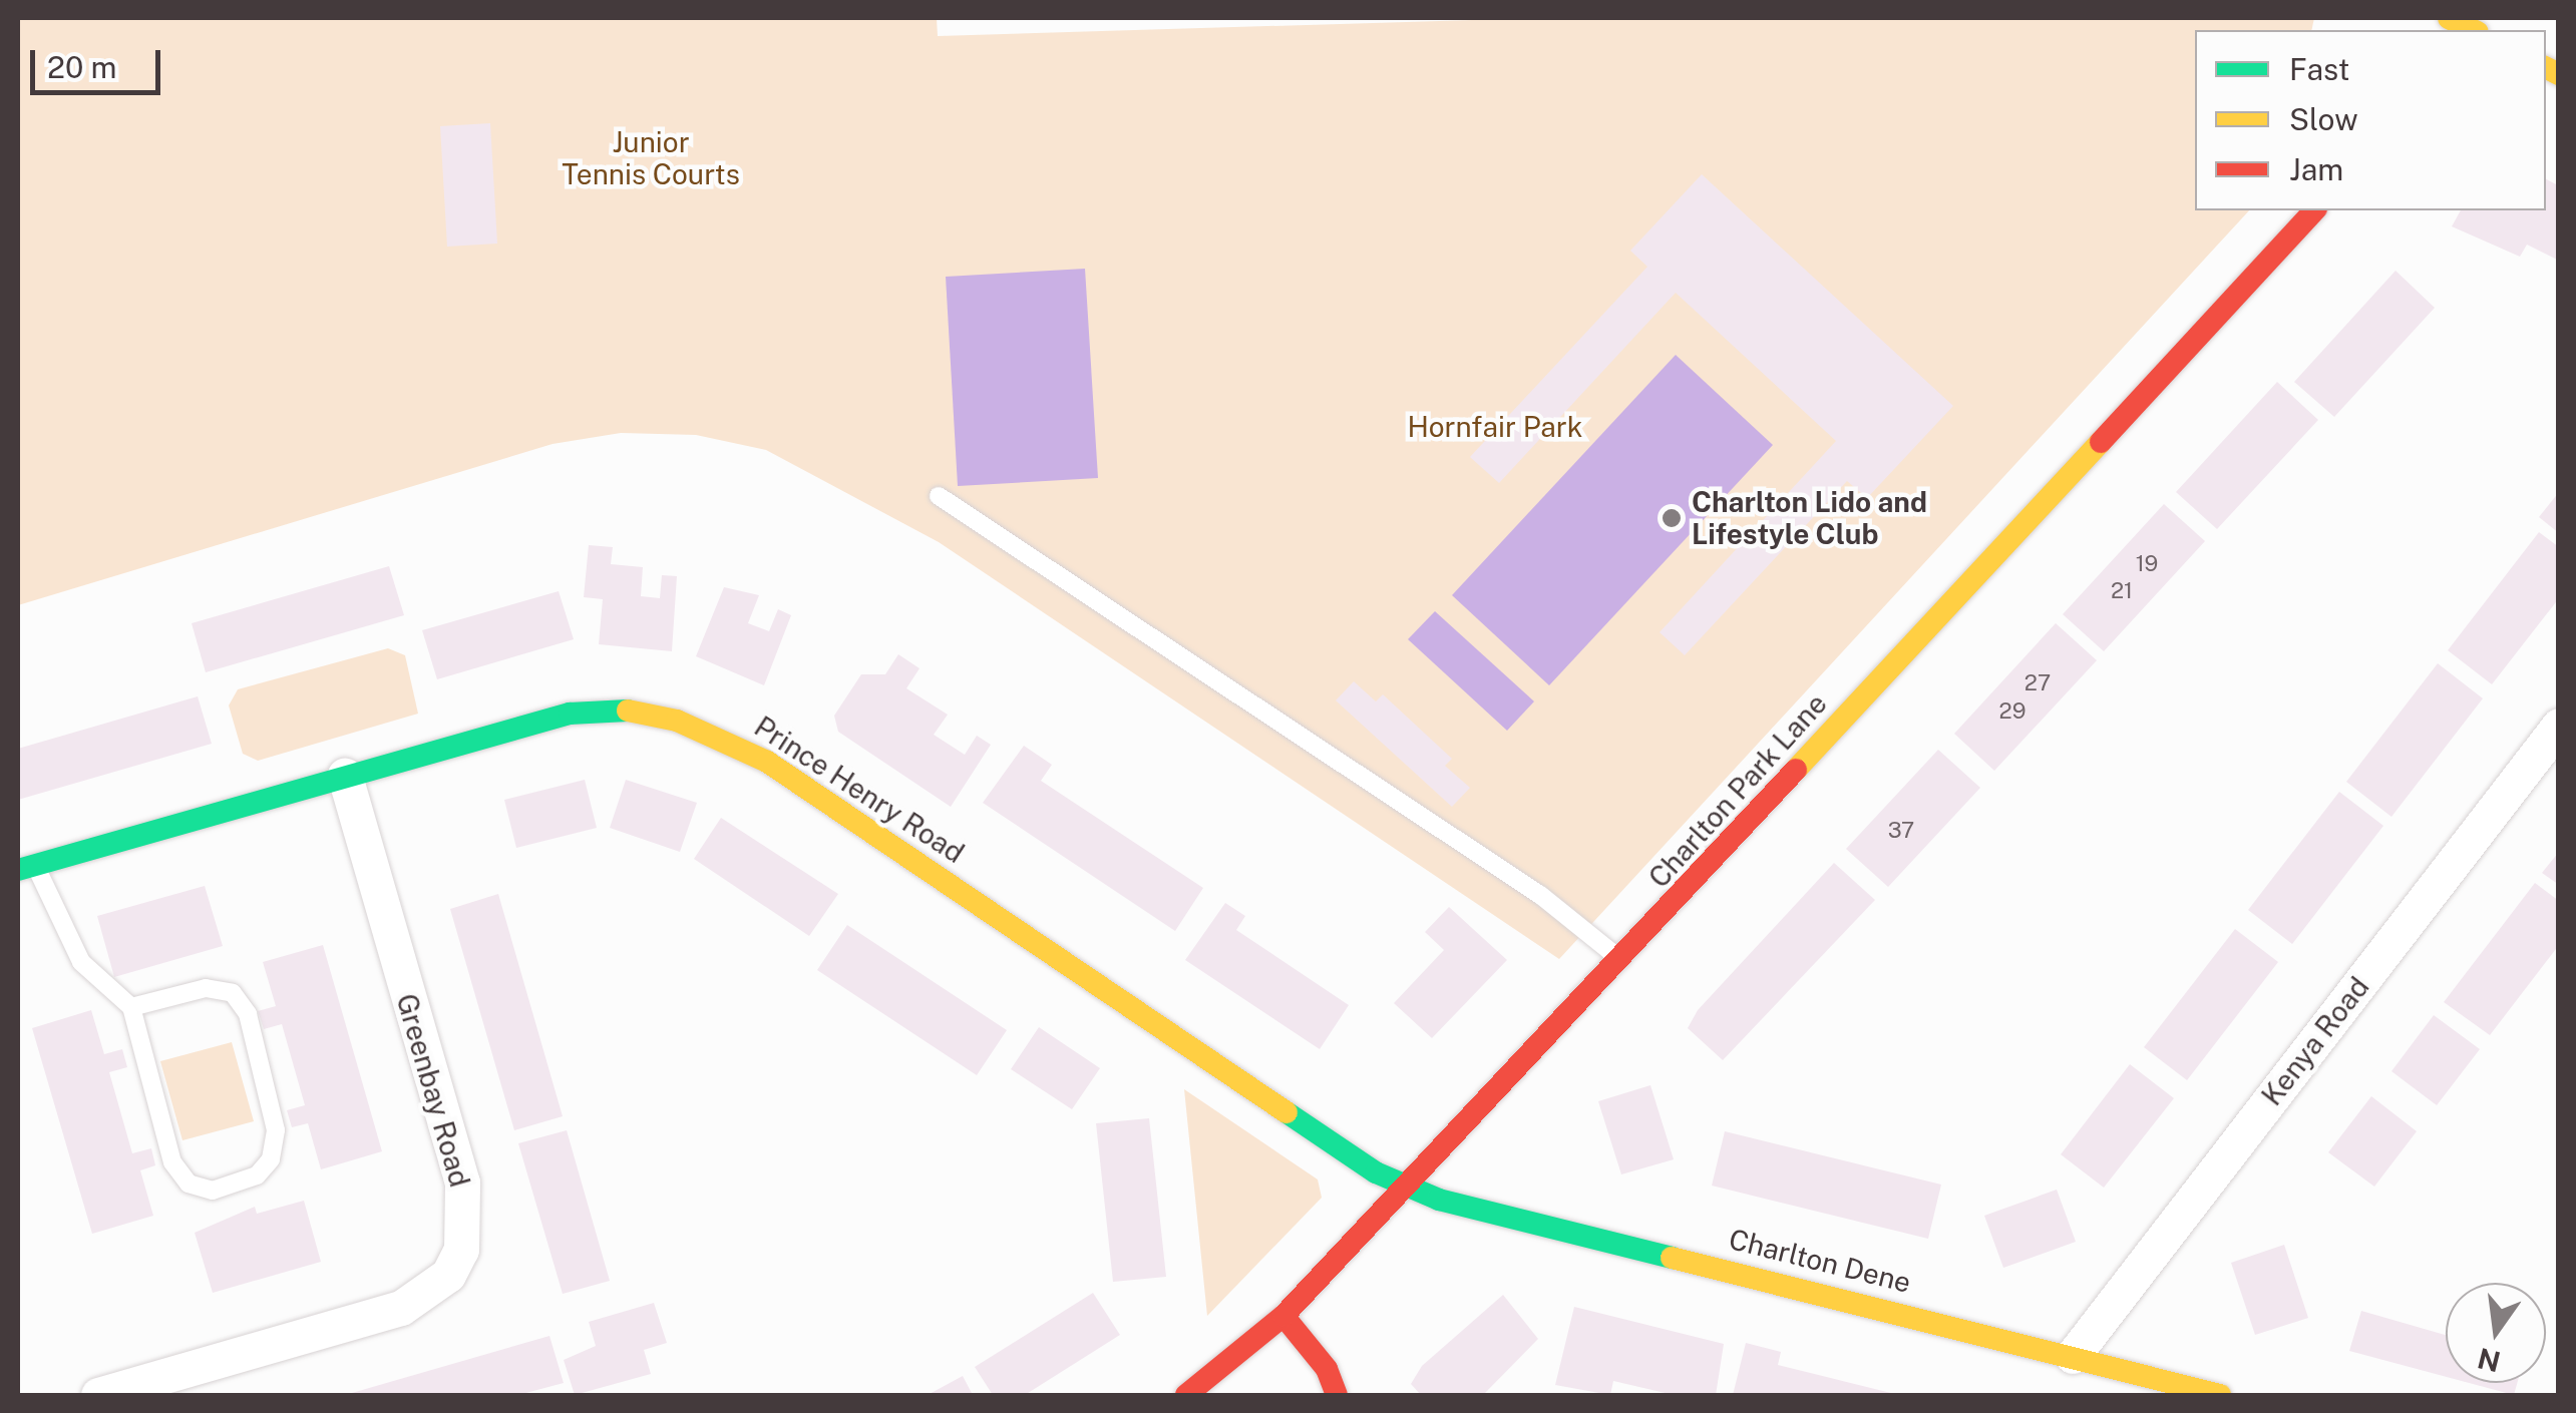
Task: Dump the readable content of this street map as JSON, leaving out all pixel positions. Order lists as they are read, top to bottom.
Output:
{
  "streets": {
    "street": [
      "Prince Henry Road",
      "Charlton Park Lane",
      "Kenya Road",
      "Greenbay Road",
      "Charlton Dene"
    ]
  },
  "crossings": [
    ["Prince Henry Road", "Charlton Park Lane"],
    ["Prince Henry Road", "Greenbay Road"],
    ["Prince Henry Road", "Charlton Dene"],
    ["Charlton Park Lane", "Charlton Dene"],
    ["Kenya Road", "Charlton Dene"]
  ],
  "parks": ["Junior Tennis Courts", "Hornfair Park"],
  "places": ["Charlton Lido and Lifestyle Club"],
  "house_numbers": [
    "19",
    "21",
    "27",
    "29",
    "37"
  ],
  "legend": ["Fast", "Slow", "Jam"],
  "scale_bar": "20 m",
  "north": "bottom"
}
